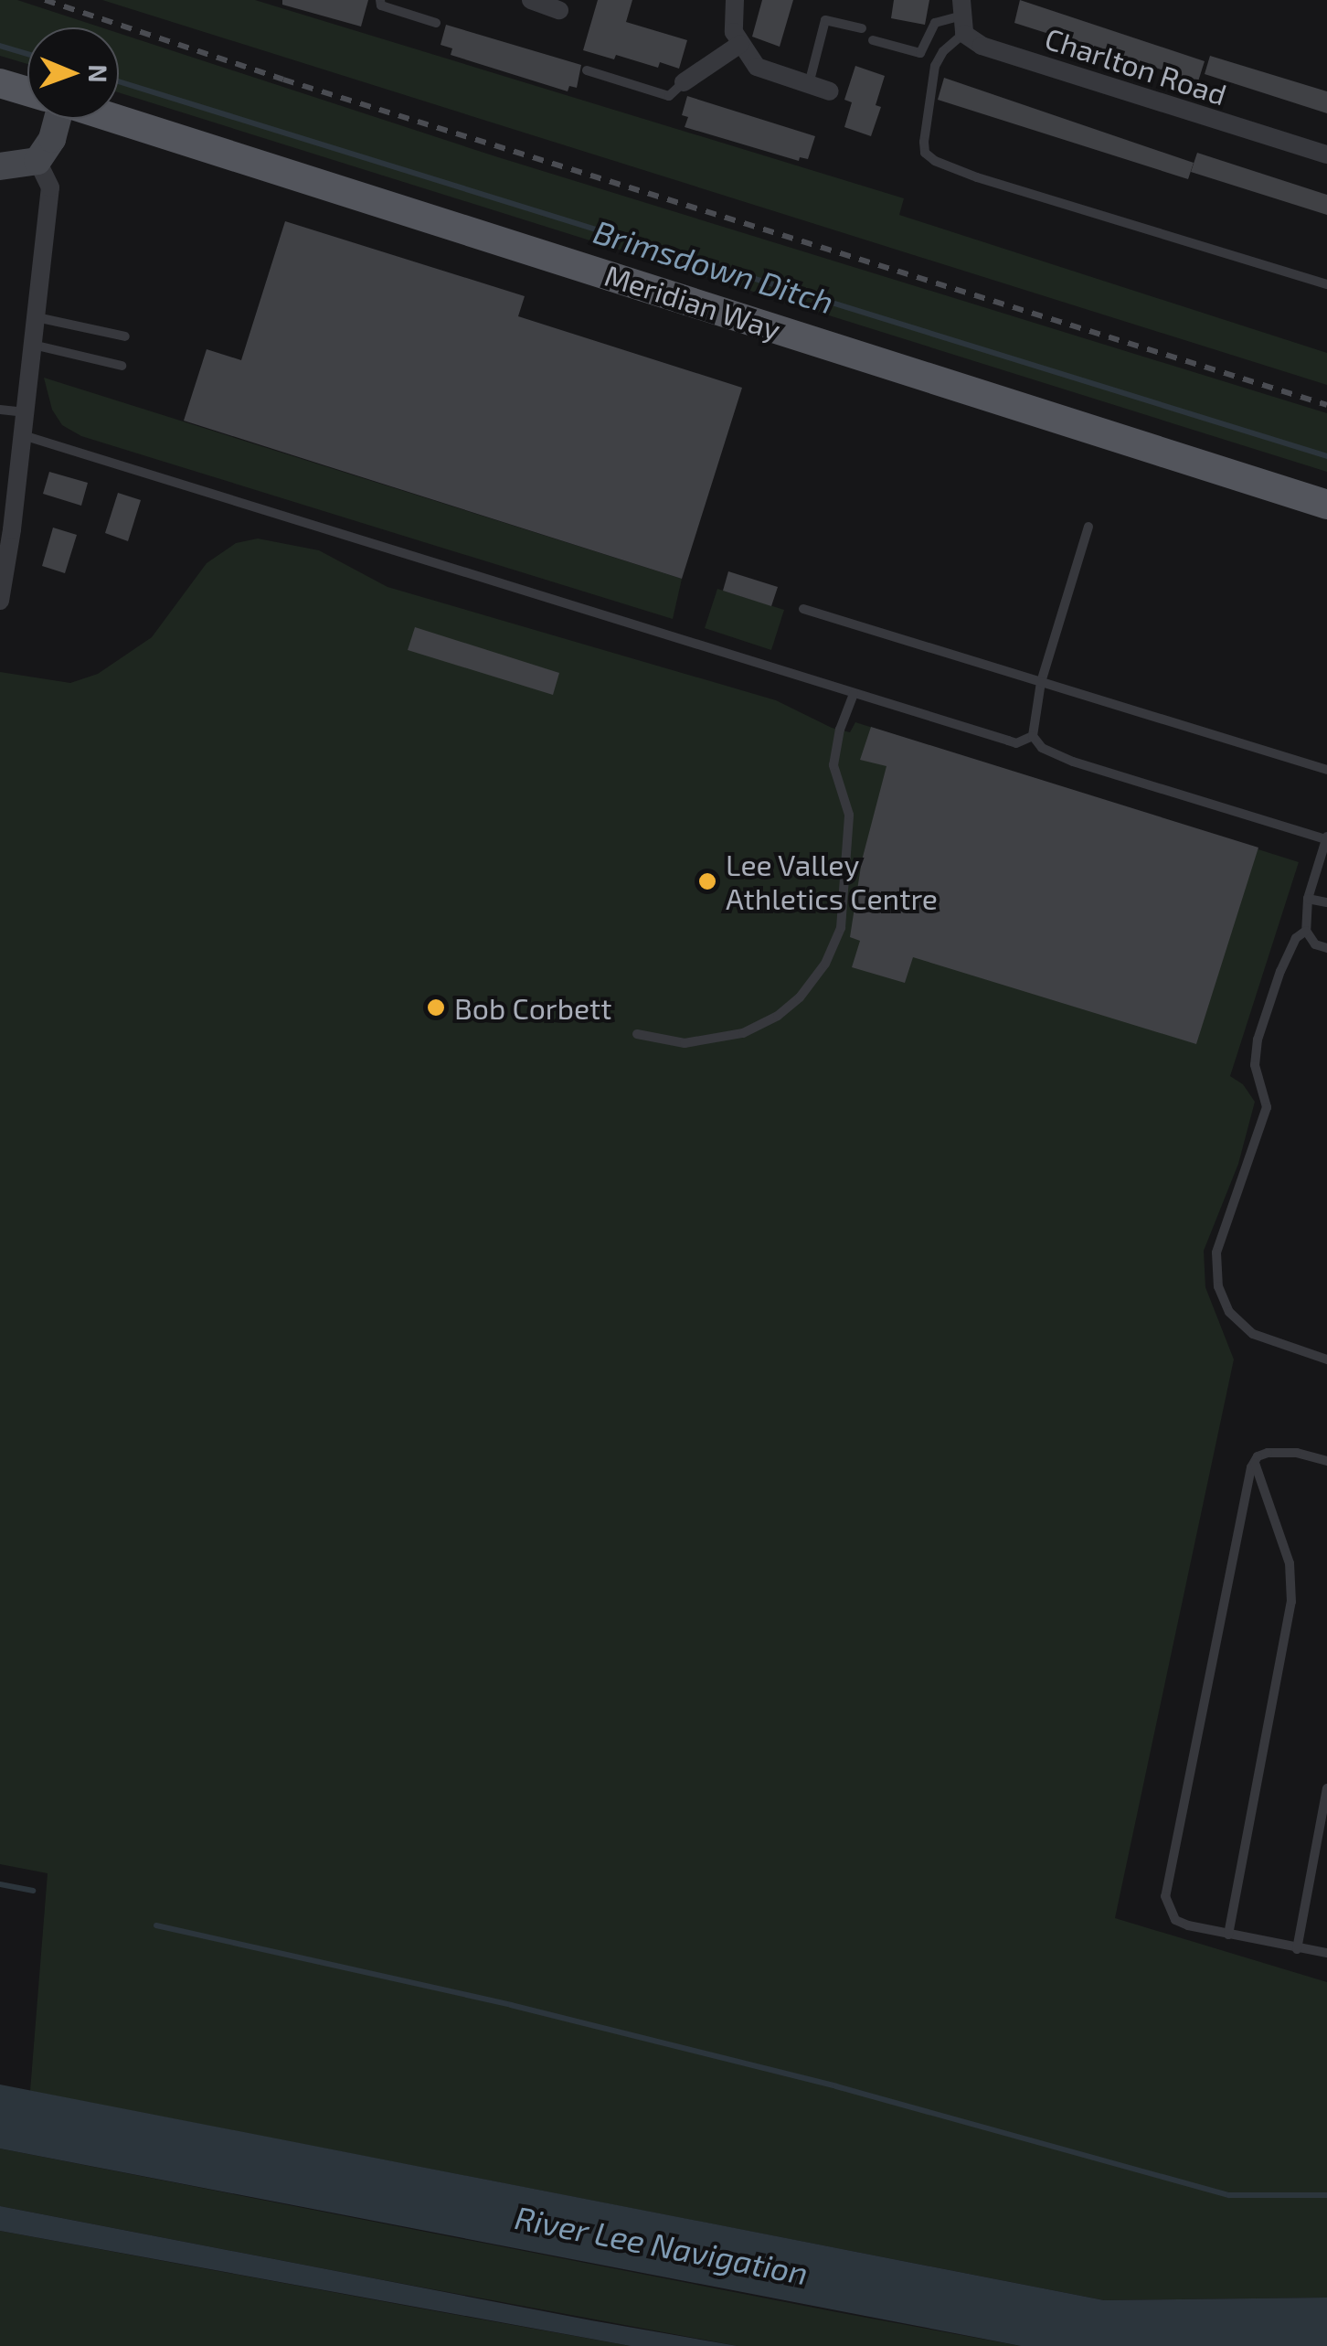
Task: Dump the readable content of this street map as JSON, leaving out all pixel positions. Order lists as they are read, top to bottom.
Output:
{
  "streets": {
    "main road": ["Meridian Way"],
    "street": ["Charlton Road"]
  },
  "water": ["Brimsdown Ditch", "River Lee Navigation"],
  "places": ["Lee Valley Athletics Centre", "Bob Corbett"],
  "north": "right"
}
